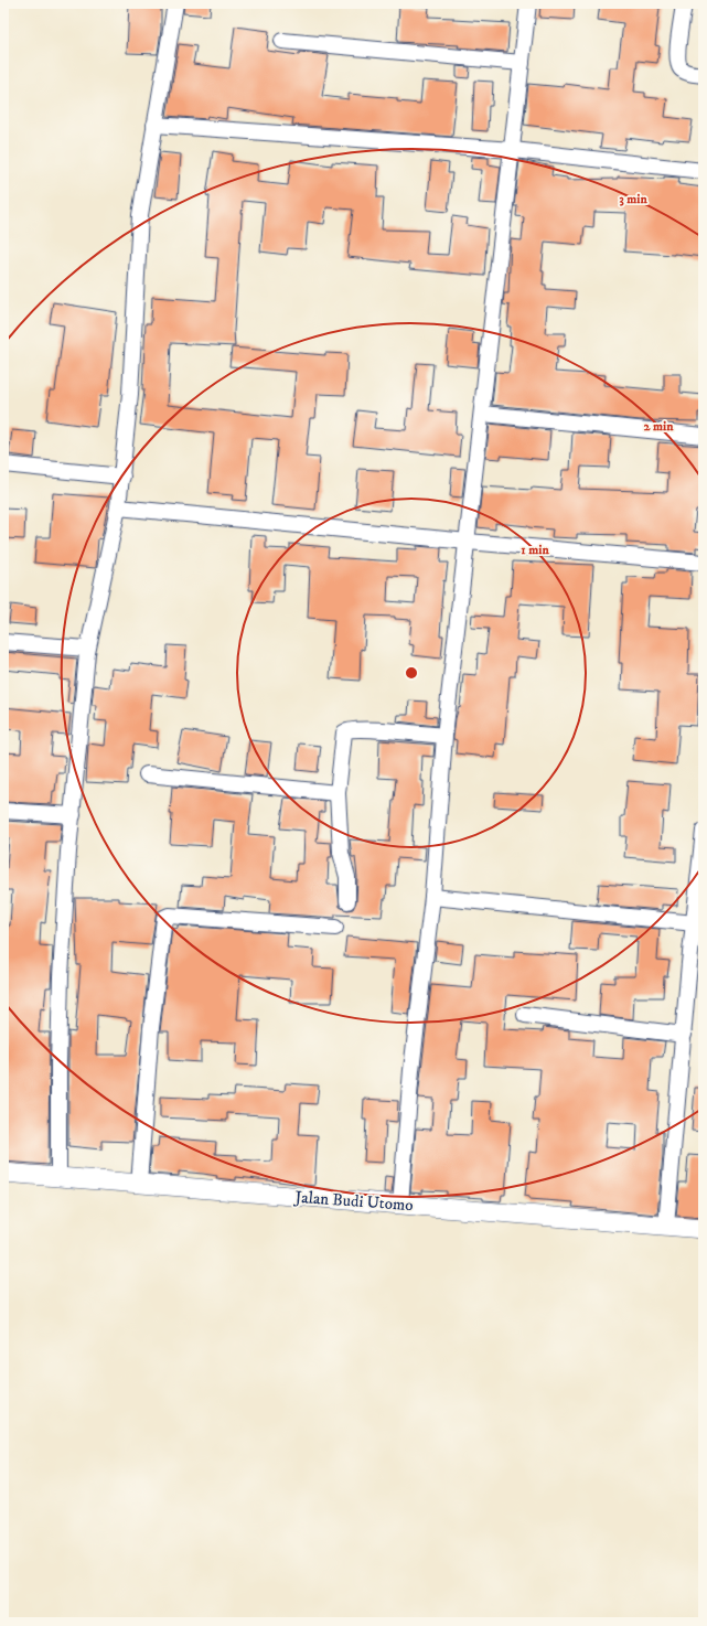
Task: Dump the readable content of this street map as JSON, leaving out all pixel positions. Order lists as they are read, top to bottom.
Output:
{
  "streets": {
    "street": ["Jalan Budi Utomo"]
  },
  "rings": ["3 min", "2 min", "1 min"]
}
